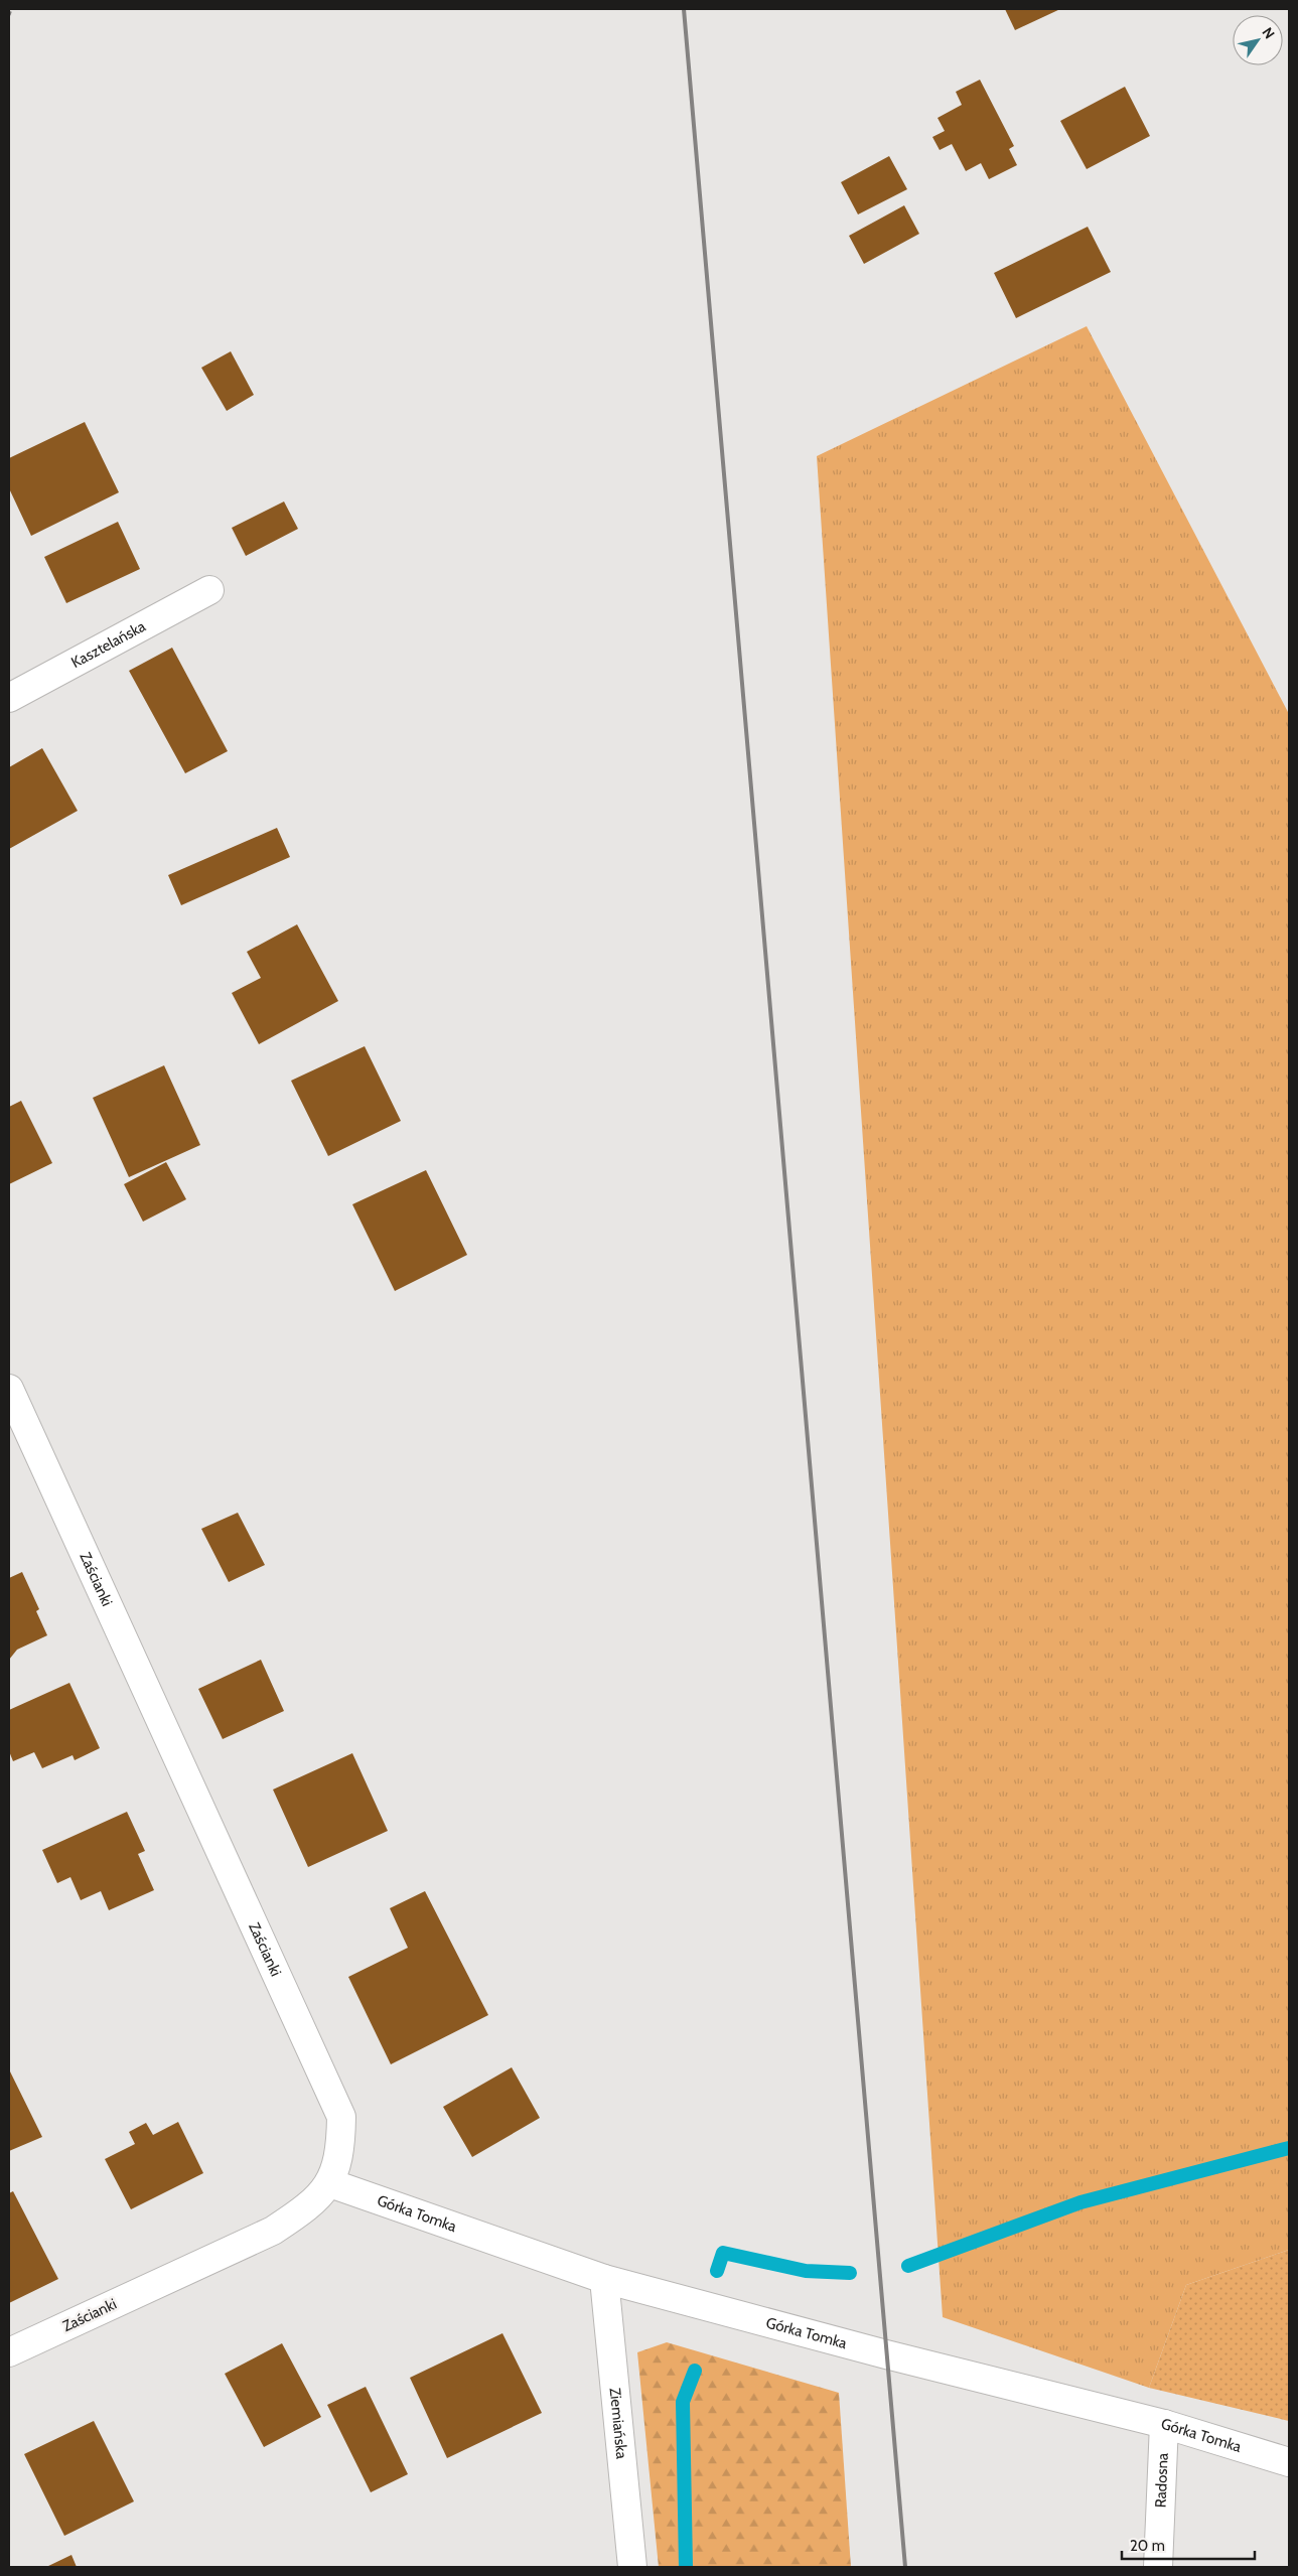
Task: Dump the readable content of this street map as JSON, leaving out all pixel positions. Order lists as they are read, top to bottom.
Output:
{
  "streets": {
    "street": [
      "Kasztelańska",
      "Zaścianki",
      "Górka Tomka",
      "Ziemiańska",
      "Radosna"
    ]
  },
  "crossings": [
    ["Zaścianki", "Górka Tomka"],
    ["Górka Tomka", "Ziemiańska"],
    ["Górka Tomka", "Radosna"]
  ],
  "scale_bar": "20 m",
  "north": "top right"
}
